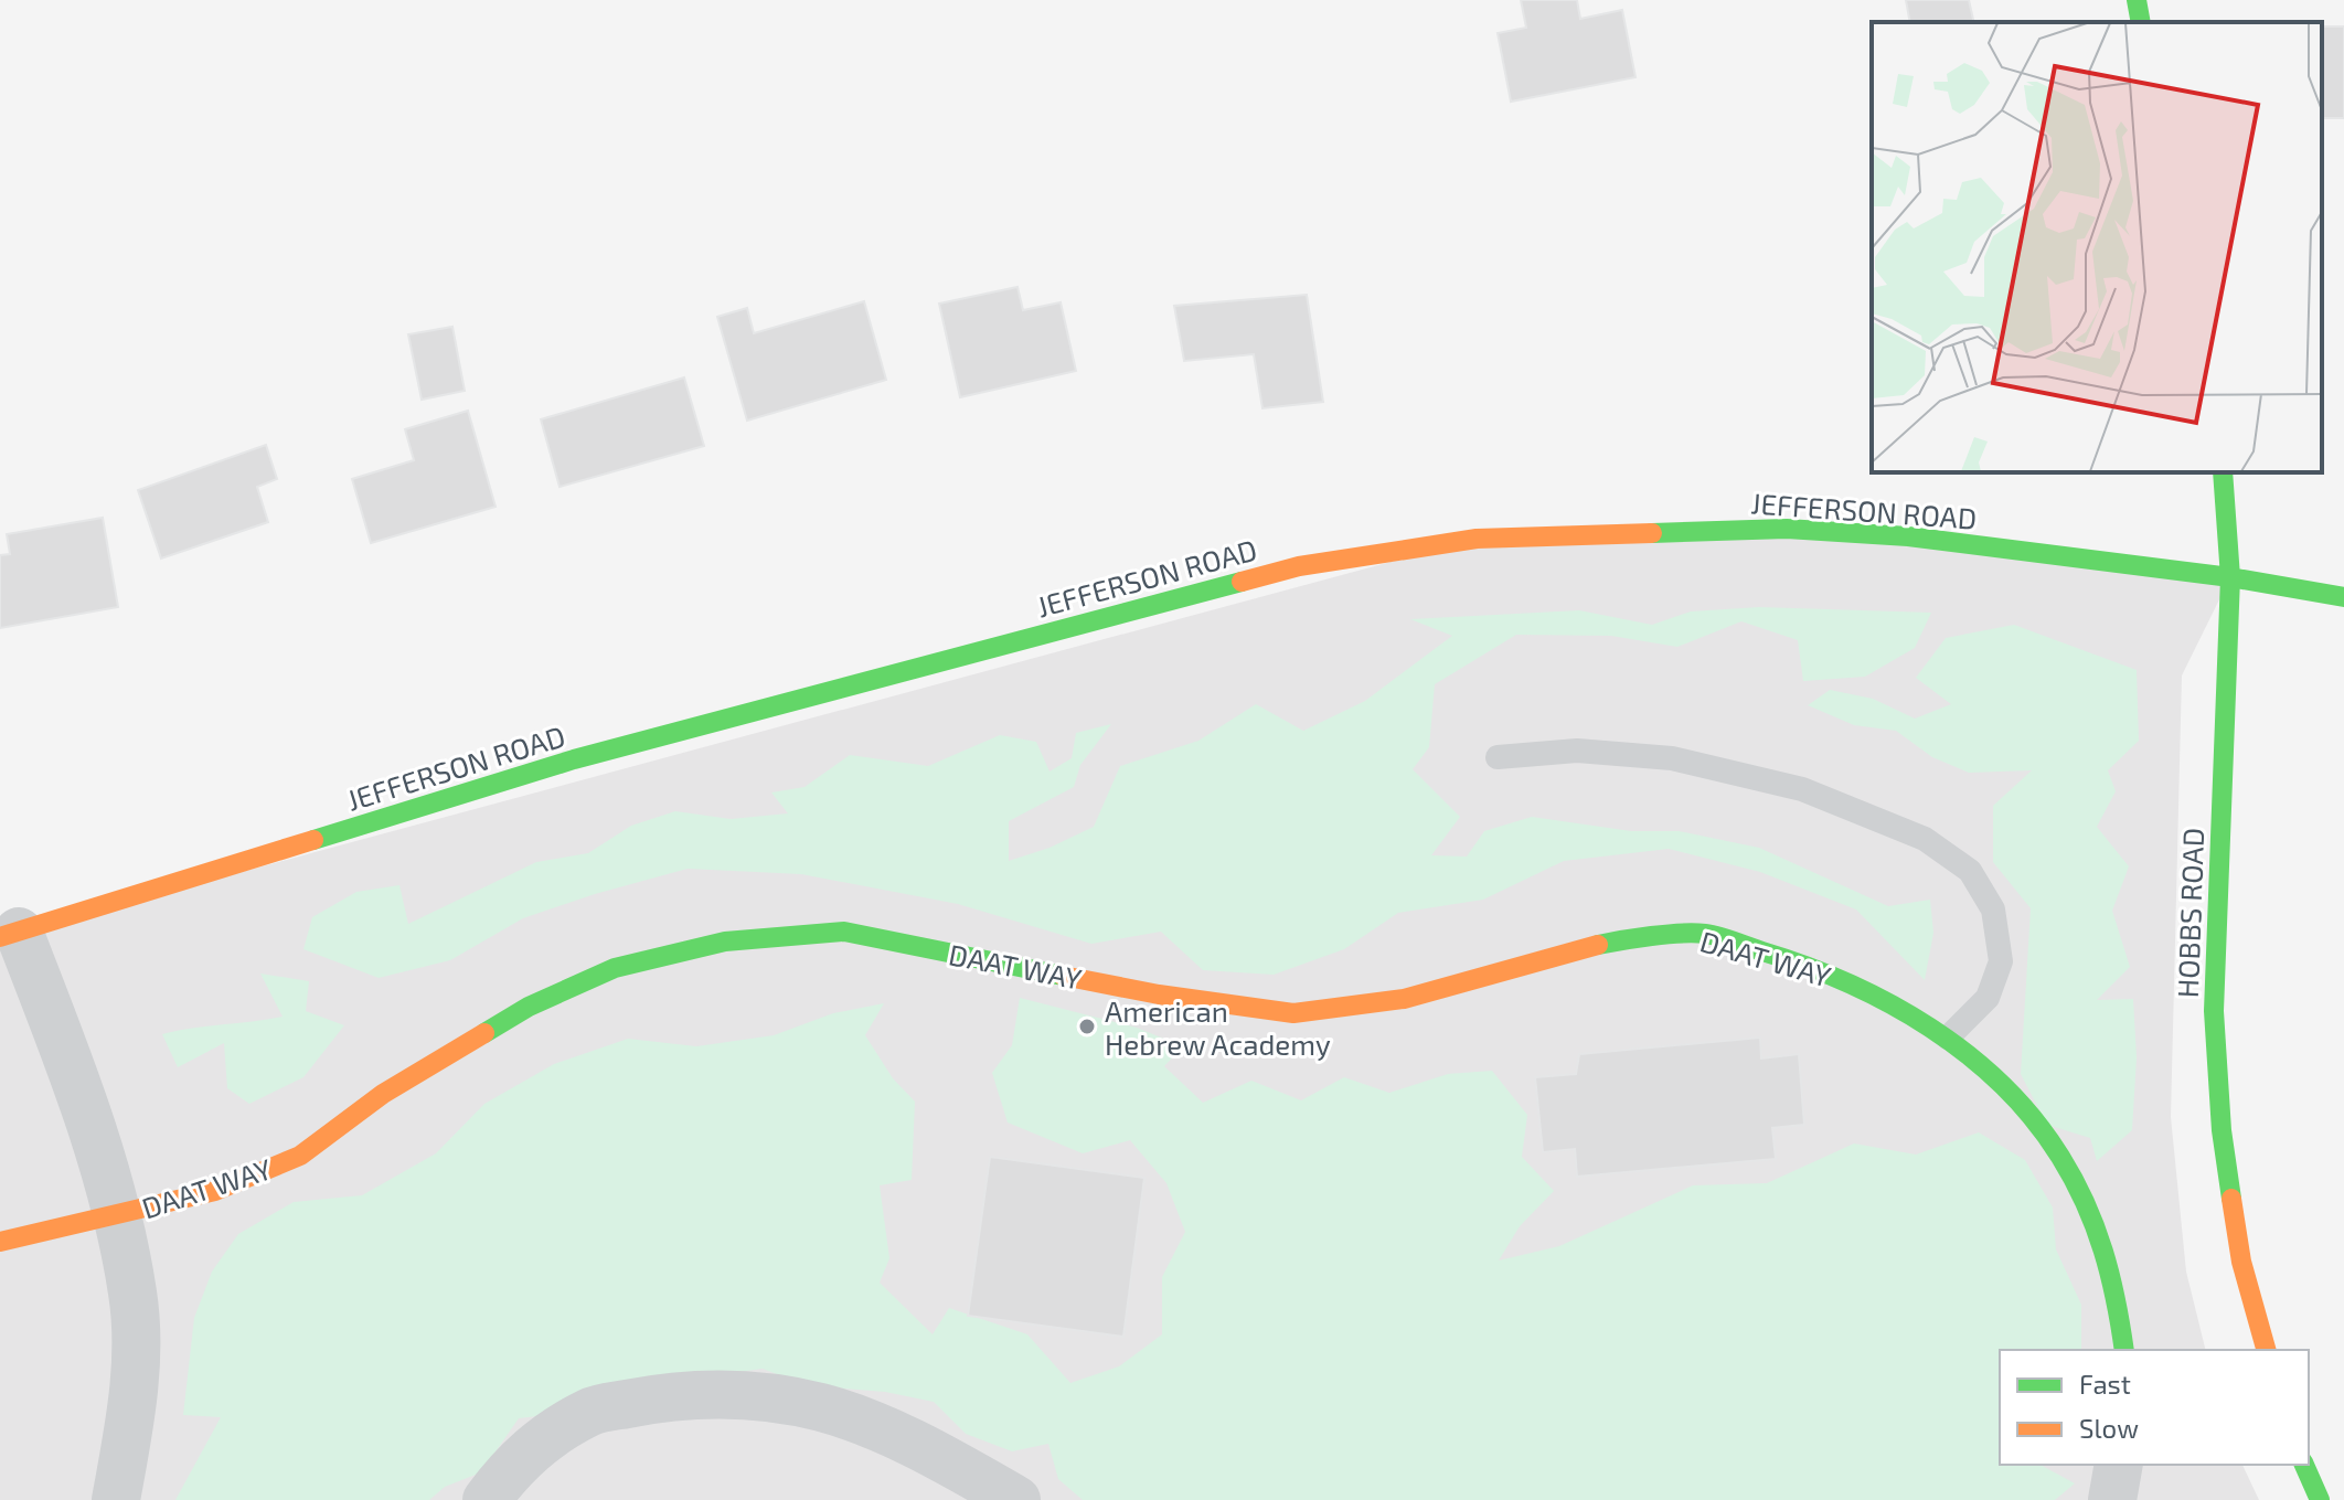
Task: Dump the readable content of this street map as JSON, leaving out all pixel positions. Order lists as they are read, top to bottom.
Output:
{
  "streets": {
    "street": ["JEFFERSON ROAD", "HOBBS ROAD", "DAAT WAY"]
  },
  "crossings": [
    ["JEFFERSON ROAD", "HOBBS ROAD"]
  ],
  "places": ["American Hebrew Academy"],
  "legend": ["Fast", "Slow"]
}
